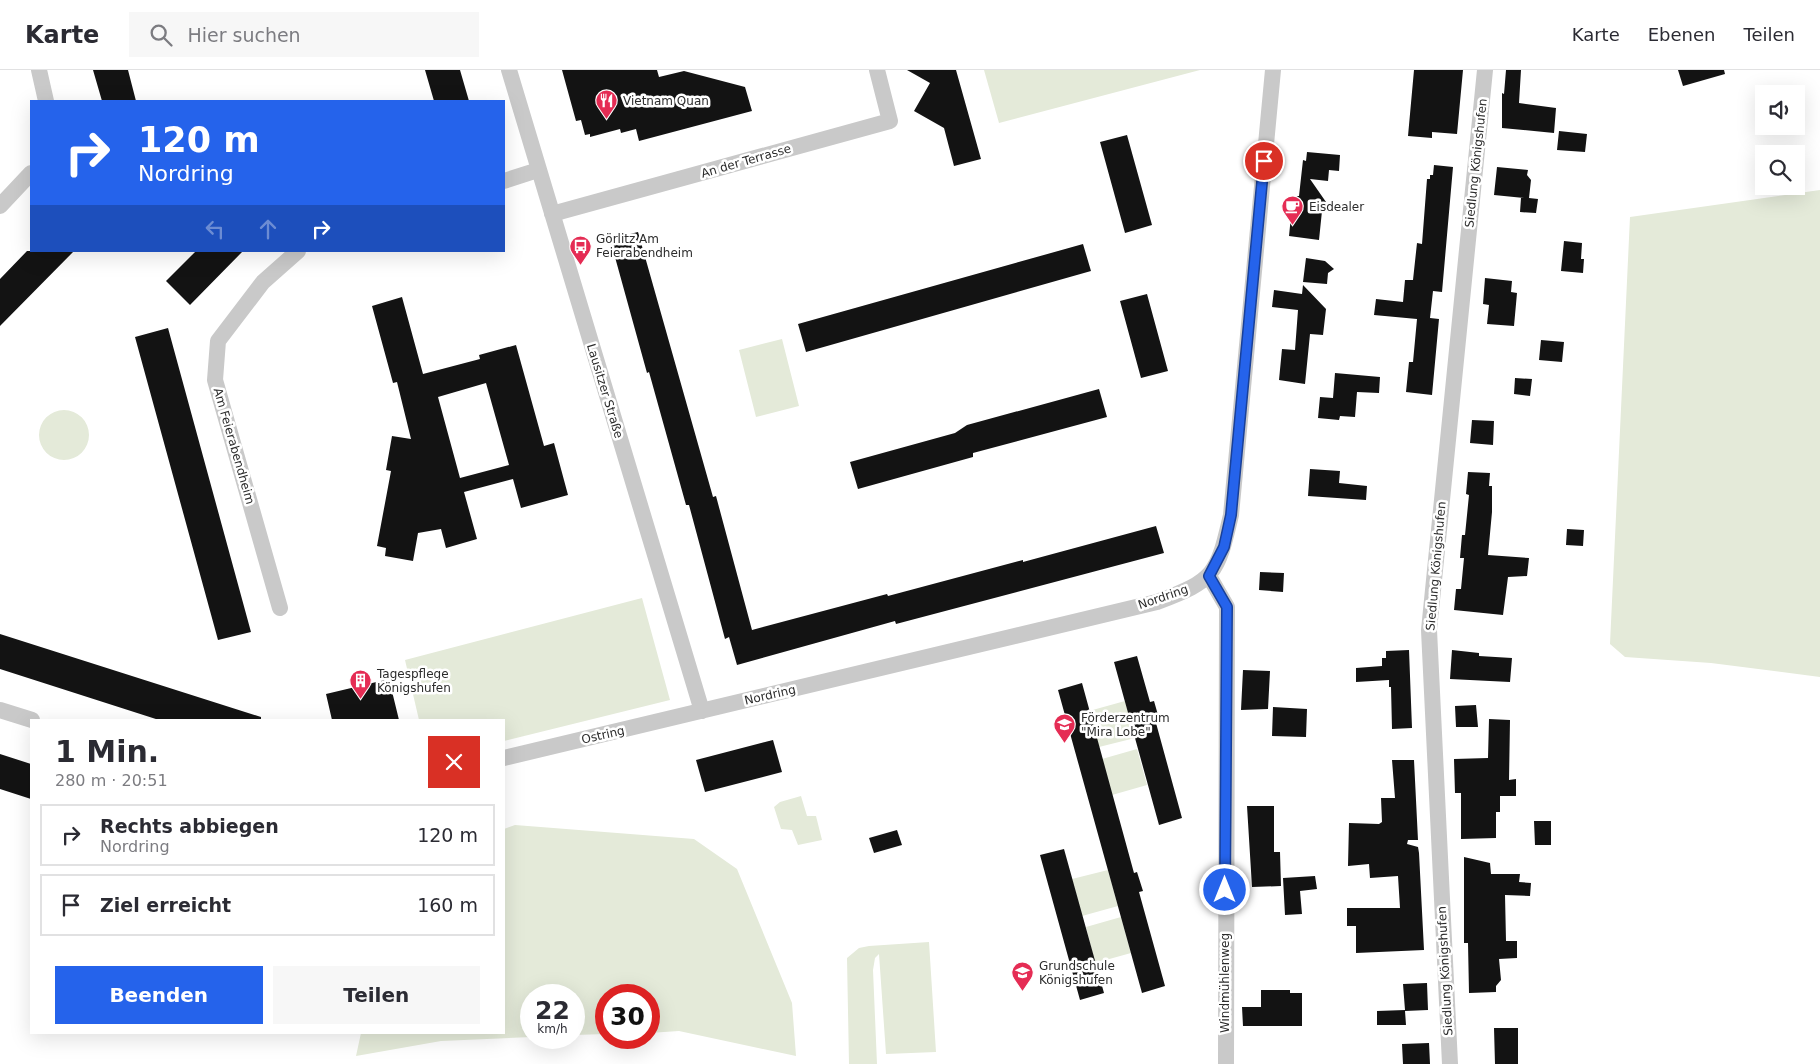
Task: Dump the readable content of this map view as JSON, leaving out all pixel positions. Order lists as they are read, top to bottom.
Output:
{
  "streets": {
    "street": [
      "An der Terrasse",
      "Siedlung Königshufen",
      "Lausitzer Straße",
      "Am Feierabendheim",
      "Nordring",
      "Ostring",
      "Windmühlenweg"
    ]
  },
  "crossings": [
    ["An der Terrasse", "Lausitzer Straße"],
    ["Lausitzer Straße", "Nordring"],
    ["Lausitzer Straße", "Ostring"],
    ["Nordring", "Ostring"],
    ["Nordring", "Windmühlenweg"]
  ],
  "places": {
    "restaurant": ["Vietnam Quan"],
    "cafe": ["Eisdealer"],
    "bus stop": ["Görlitz Am Feierabendheim"],
    "building": ["Tagespflege Königshufen"],
    "school or university": ["Förderzentrum \"Mira Lobe\"", "Grundschule Königshufen"]
  },
  "page": {
    "header": "Karte",
    "search": "Hier suchen",
    "nav": ["Karte", "Ebenen", "Teilen"],
    "turn": ["120 m", "Nordring"],
    "heading": ["1 Min.", "280 m · 20:51"],
    "list": [
      {
        "name": "Rechts abbiegen",
        "note": "Nordring",
        "value": "120 m"
      },
      {
        "name": "Ziel erreicht",
        "value": "160 m"
      }
    ],
    "buttons": ["Beenden", "Teilen"],
    "speed": "22 km/h",
    "limit": "30"
  }
}
